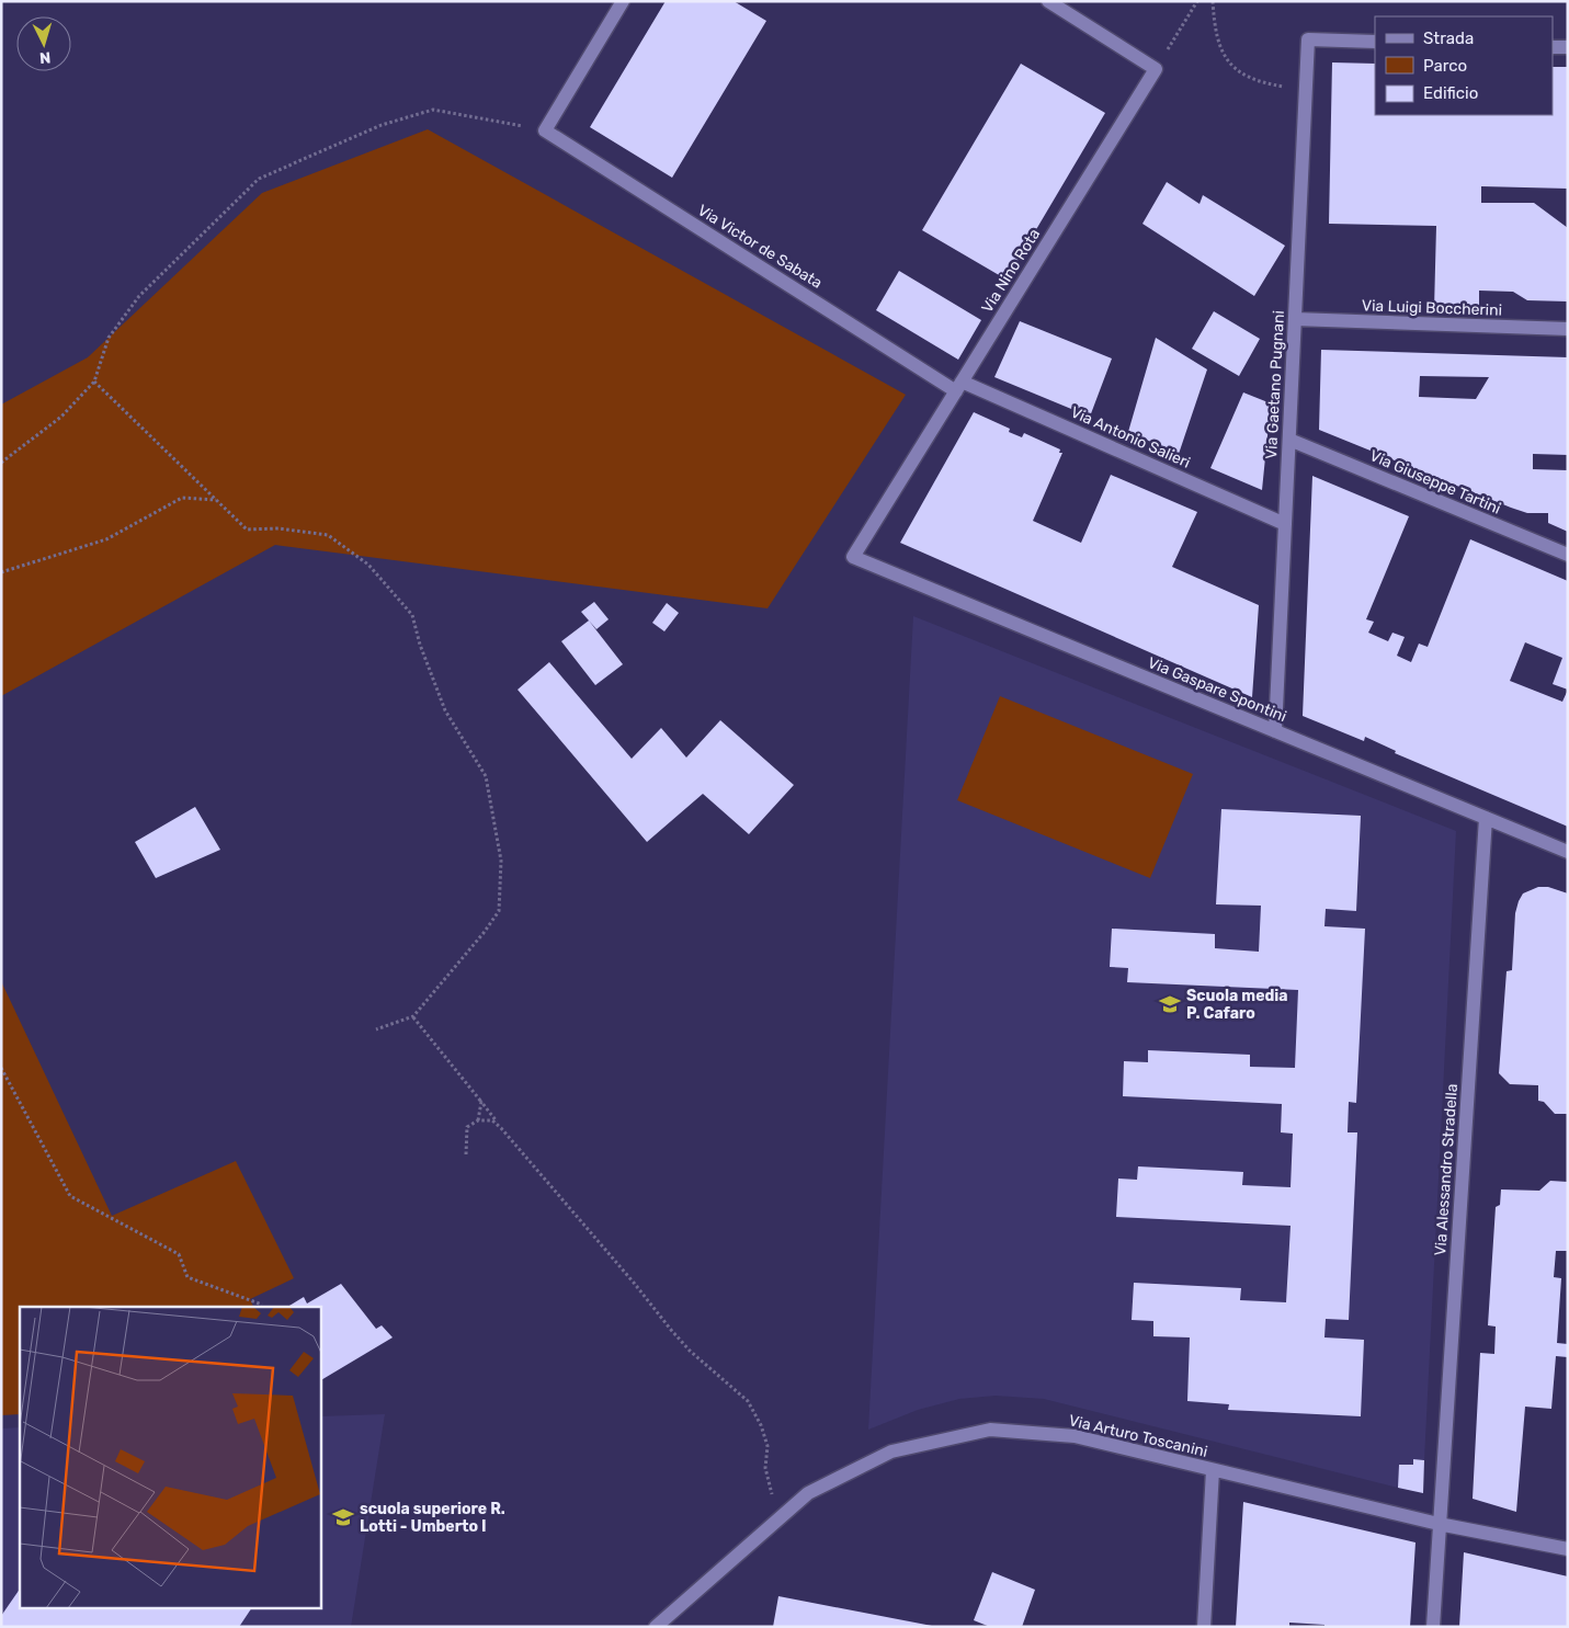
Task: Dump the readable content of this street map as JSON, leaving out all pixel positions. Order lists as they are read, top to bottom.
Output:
{
  "streets": {
    "street": [
      "Via Victor de Sabata",
      "Via Nino Rota",
      "Via Luigi Boccherini",
      "Via Gaetano Pugnani",
      "Via Antonio Salieri",
      "Via Giuseppe Tartini",
      "Via Gaspare Spontini",
      "Via Alessandro Stradella",
      "Via Arturo Toscanini"
    ]
  },
  "crossings": [
    ["Via Victor de Sabata", "Via Nino Rota"],
    ["Via Victor de Sabata", "Via Antonio Salieri"],
    ["Via Nino Rota", "Via Antonio Salieri"],
    ["Via Nino Rota", "Via Gaspare Spontini"],
    ["Via Luigi Boccherini", "Via Gaetano Pugnani"],
    ["Via Gaetano Pugnani", "Via Antonio Salieri"],
    ["Via Gaetano Pugnani", "Via Giuseppe Tartini"],
    ["Via Gaetano Pugnani", "Via Gaspare Spontini"],
    ["Via Gaspare Spontini", "Via Alessandro Stradella"],
    ["Via Alessandro Stradella", "Via Arturo Toscanini"]
  ],
  "places": {
    "school or university": ["Scuola media P. Cafaro", "scuola superiore R. Lotti - Umberto I"]
  },
  "legend": ["Strada", "Parco", "Edificio"],
  "north": "bottom"
}
